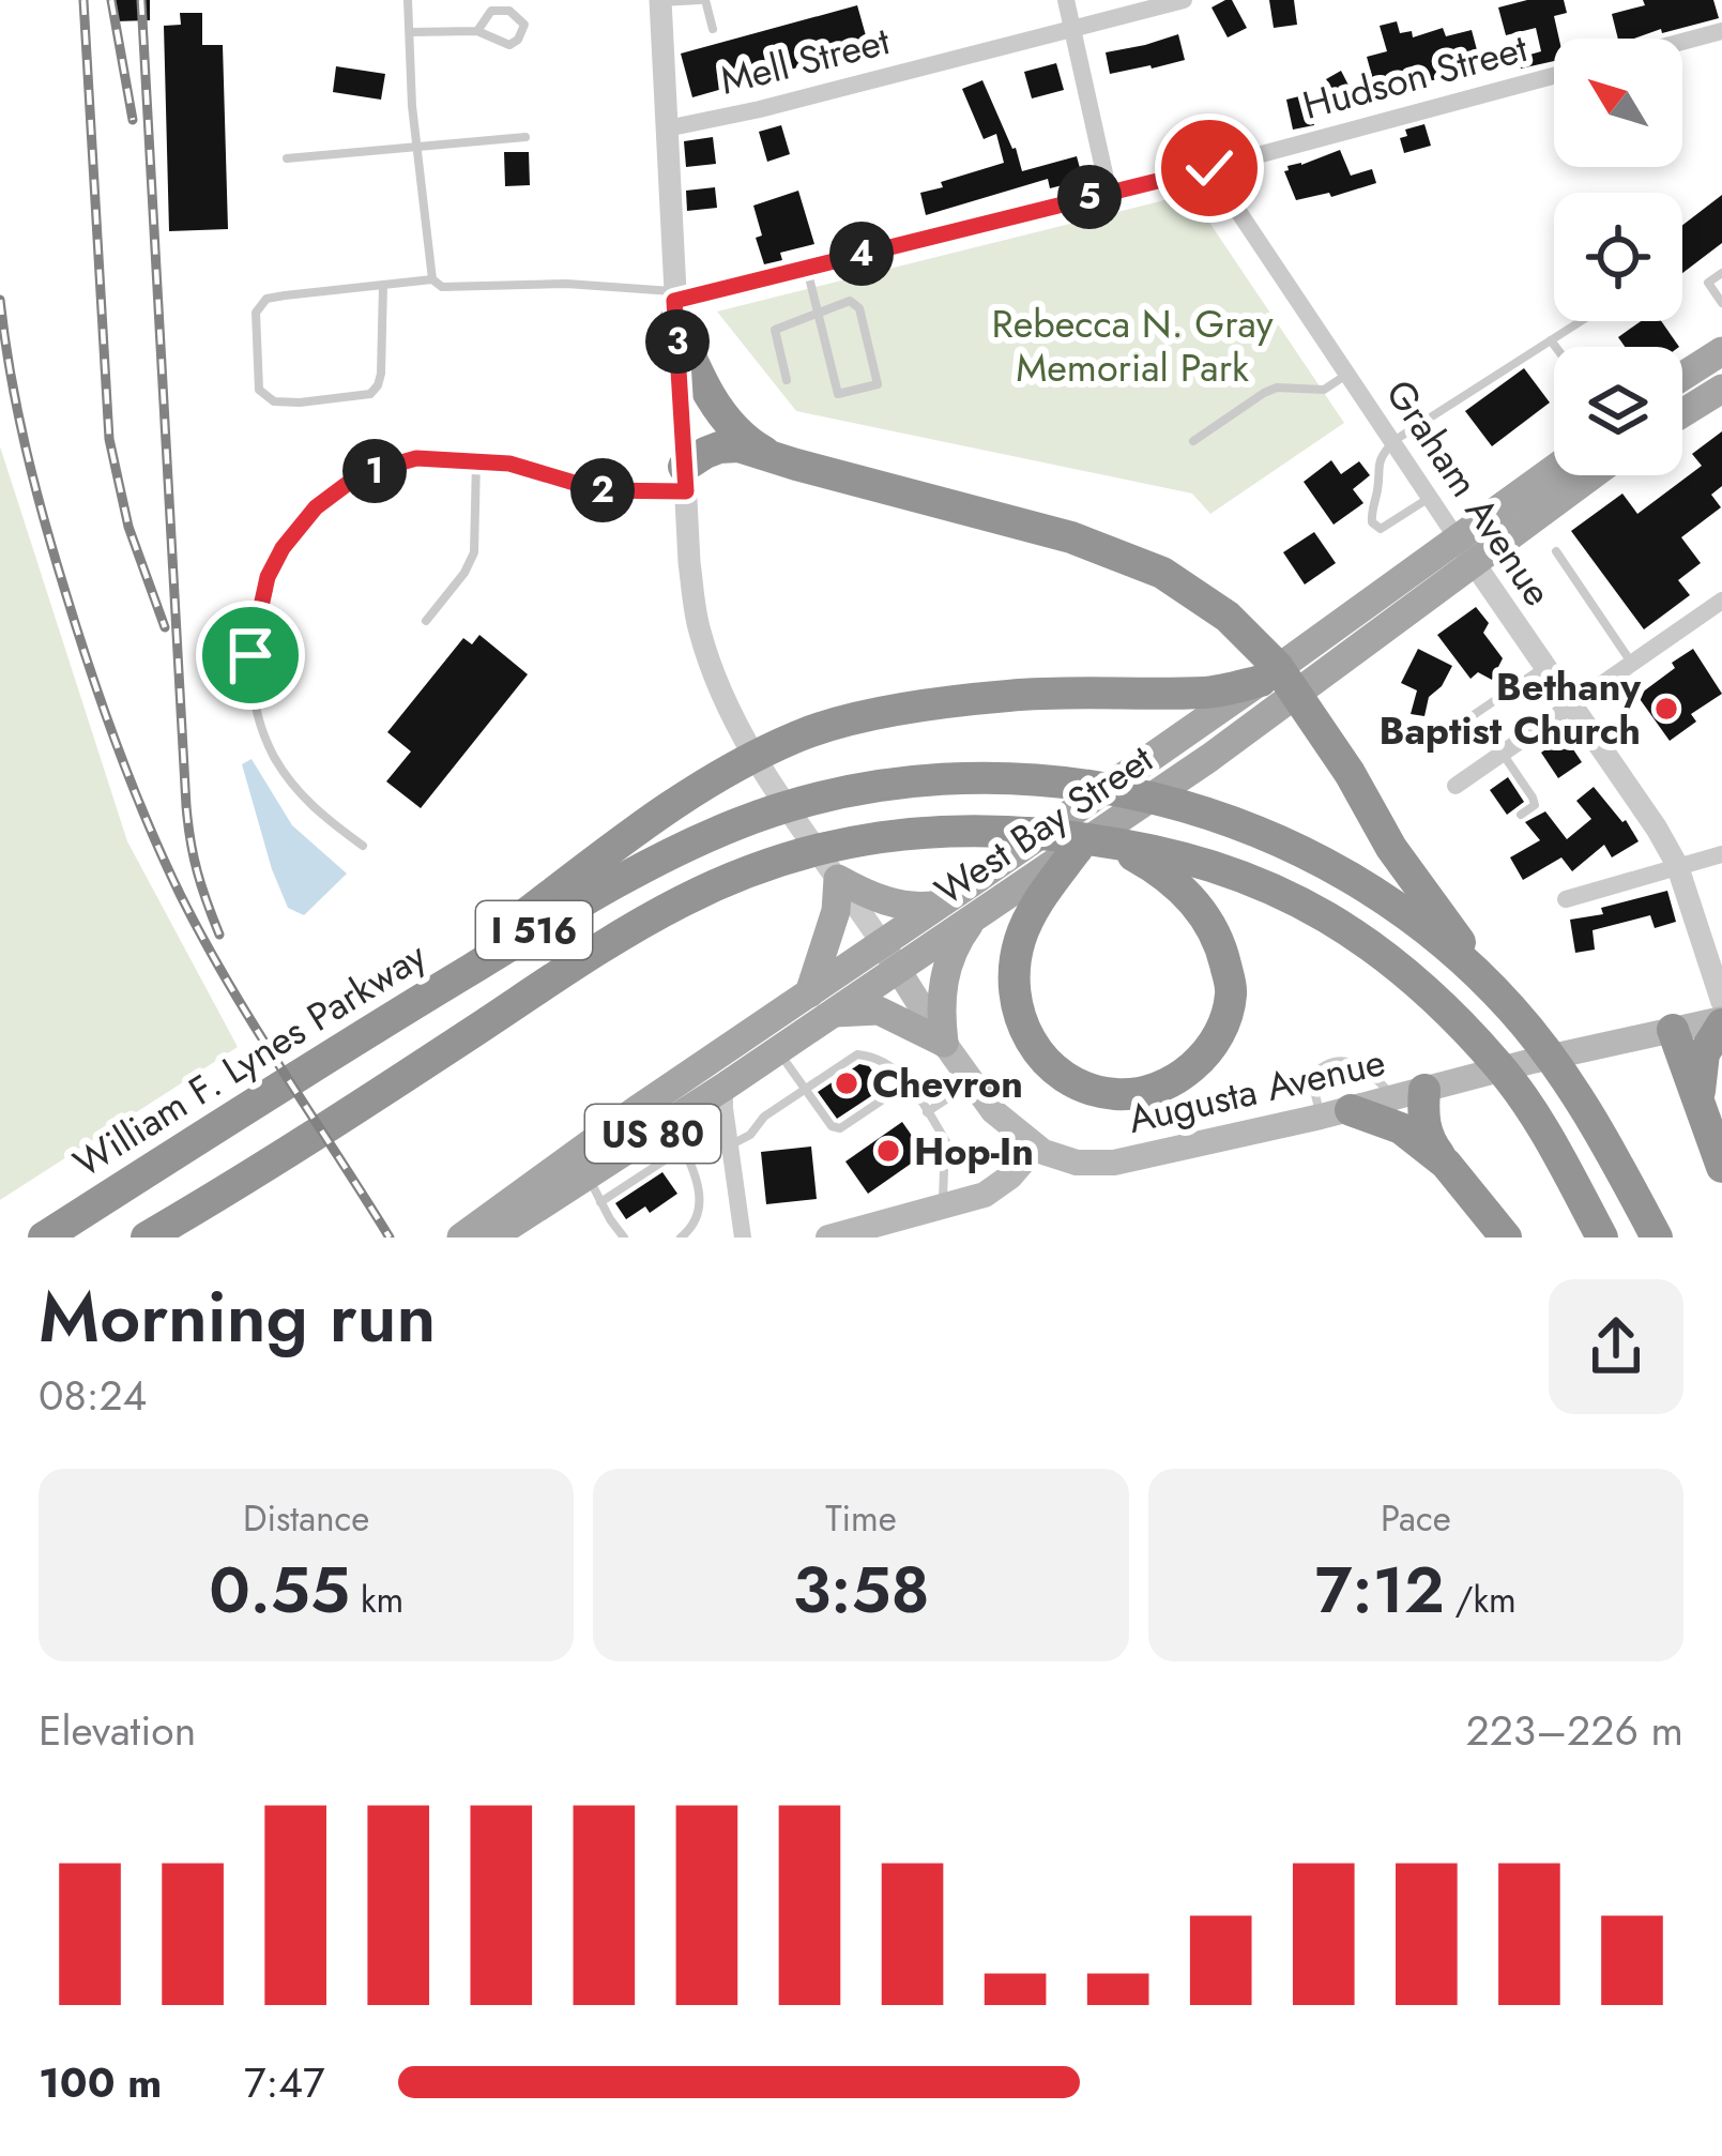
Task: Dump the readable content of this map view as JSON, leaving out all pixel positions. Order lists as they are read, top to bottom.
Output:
{
  "streets": {
    "highway": ["I 516", "William F. Lynes Parkway"],
    "main road": ["West Bay Street", "Augusta Avenue", "US 80"],
    "street": ["Mell Street", "Hudson Street", "Graham Avenue"]
  },
  "crossings": [
    ["Hudson Street", "Graham Avenue"],
    ["Graham Avenue", "West Bay Street"],
    ["West Bay Street", "I 516"]
  ],
  "parks": ["Rebecca N. Gray Memorial Park"],
  "places": ["Bethany Baptist Church", "Chevron", "Hop-In"],
  "north": "top left",
  "page": {
    "pins": [
      "5",
      "4",
      "3",
      "1",
      "2"
    ],
    "heading": ["Morning run", "08:24"],
    "stats": [
      ["Distance", "0.55 km"],
      ["Time", "3:58"],
      ["Pace", "7:12 /km"]
    ],
    "chart": ["Elevation", "223–226 m"],
    "list": [
      {
        "name": "100 m",
        "note": "7:47"
      }
    ]
  }
}
